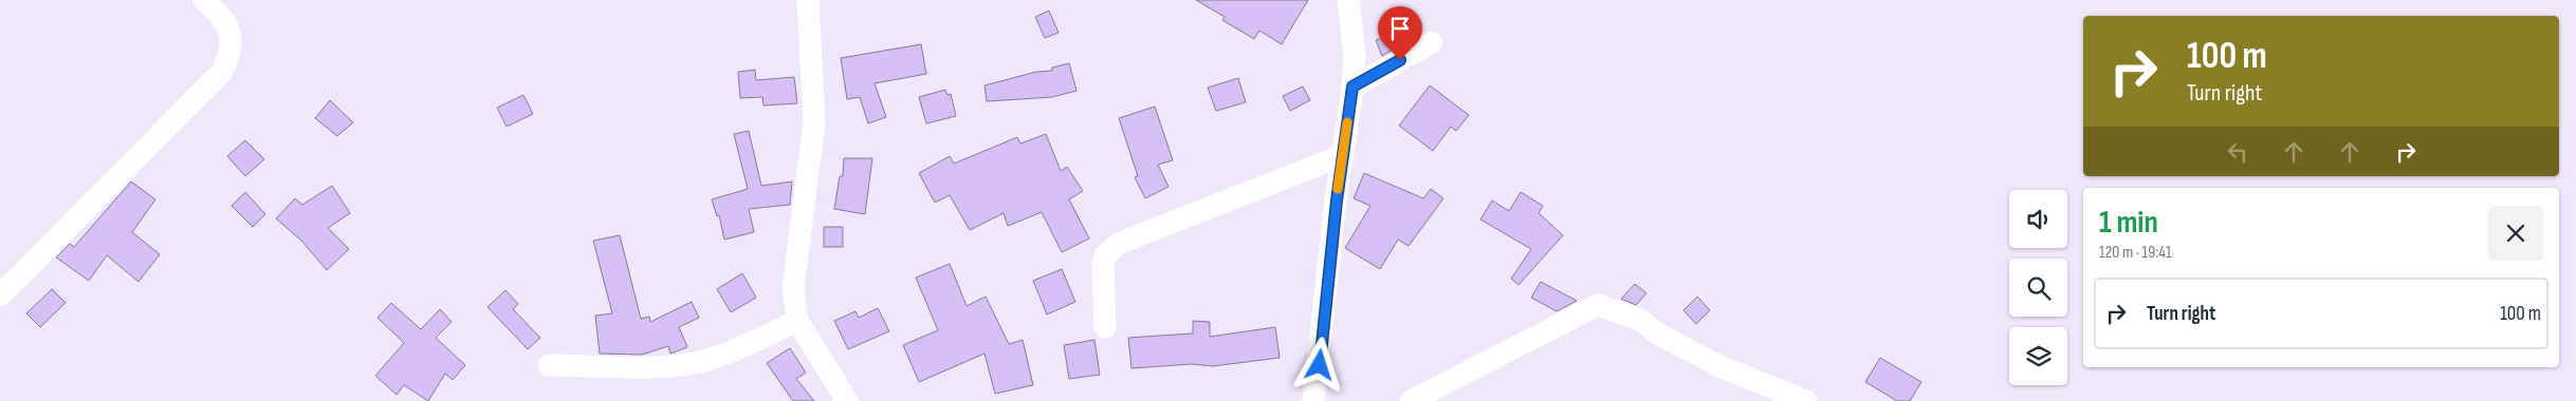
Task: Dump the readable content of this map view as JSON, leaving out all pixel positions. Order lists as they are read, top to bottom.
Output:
{
  "page": {
    "turn": ["100 m", "Turn right"],
    "heading": ["1 min", "120 m · 19:41"],
    "list": [
      {
        "name": "Turn right",
        "value": "100 m"
      }
    ]
  }
}
